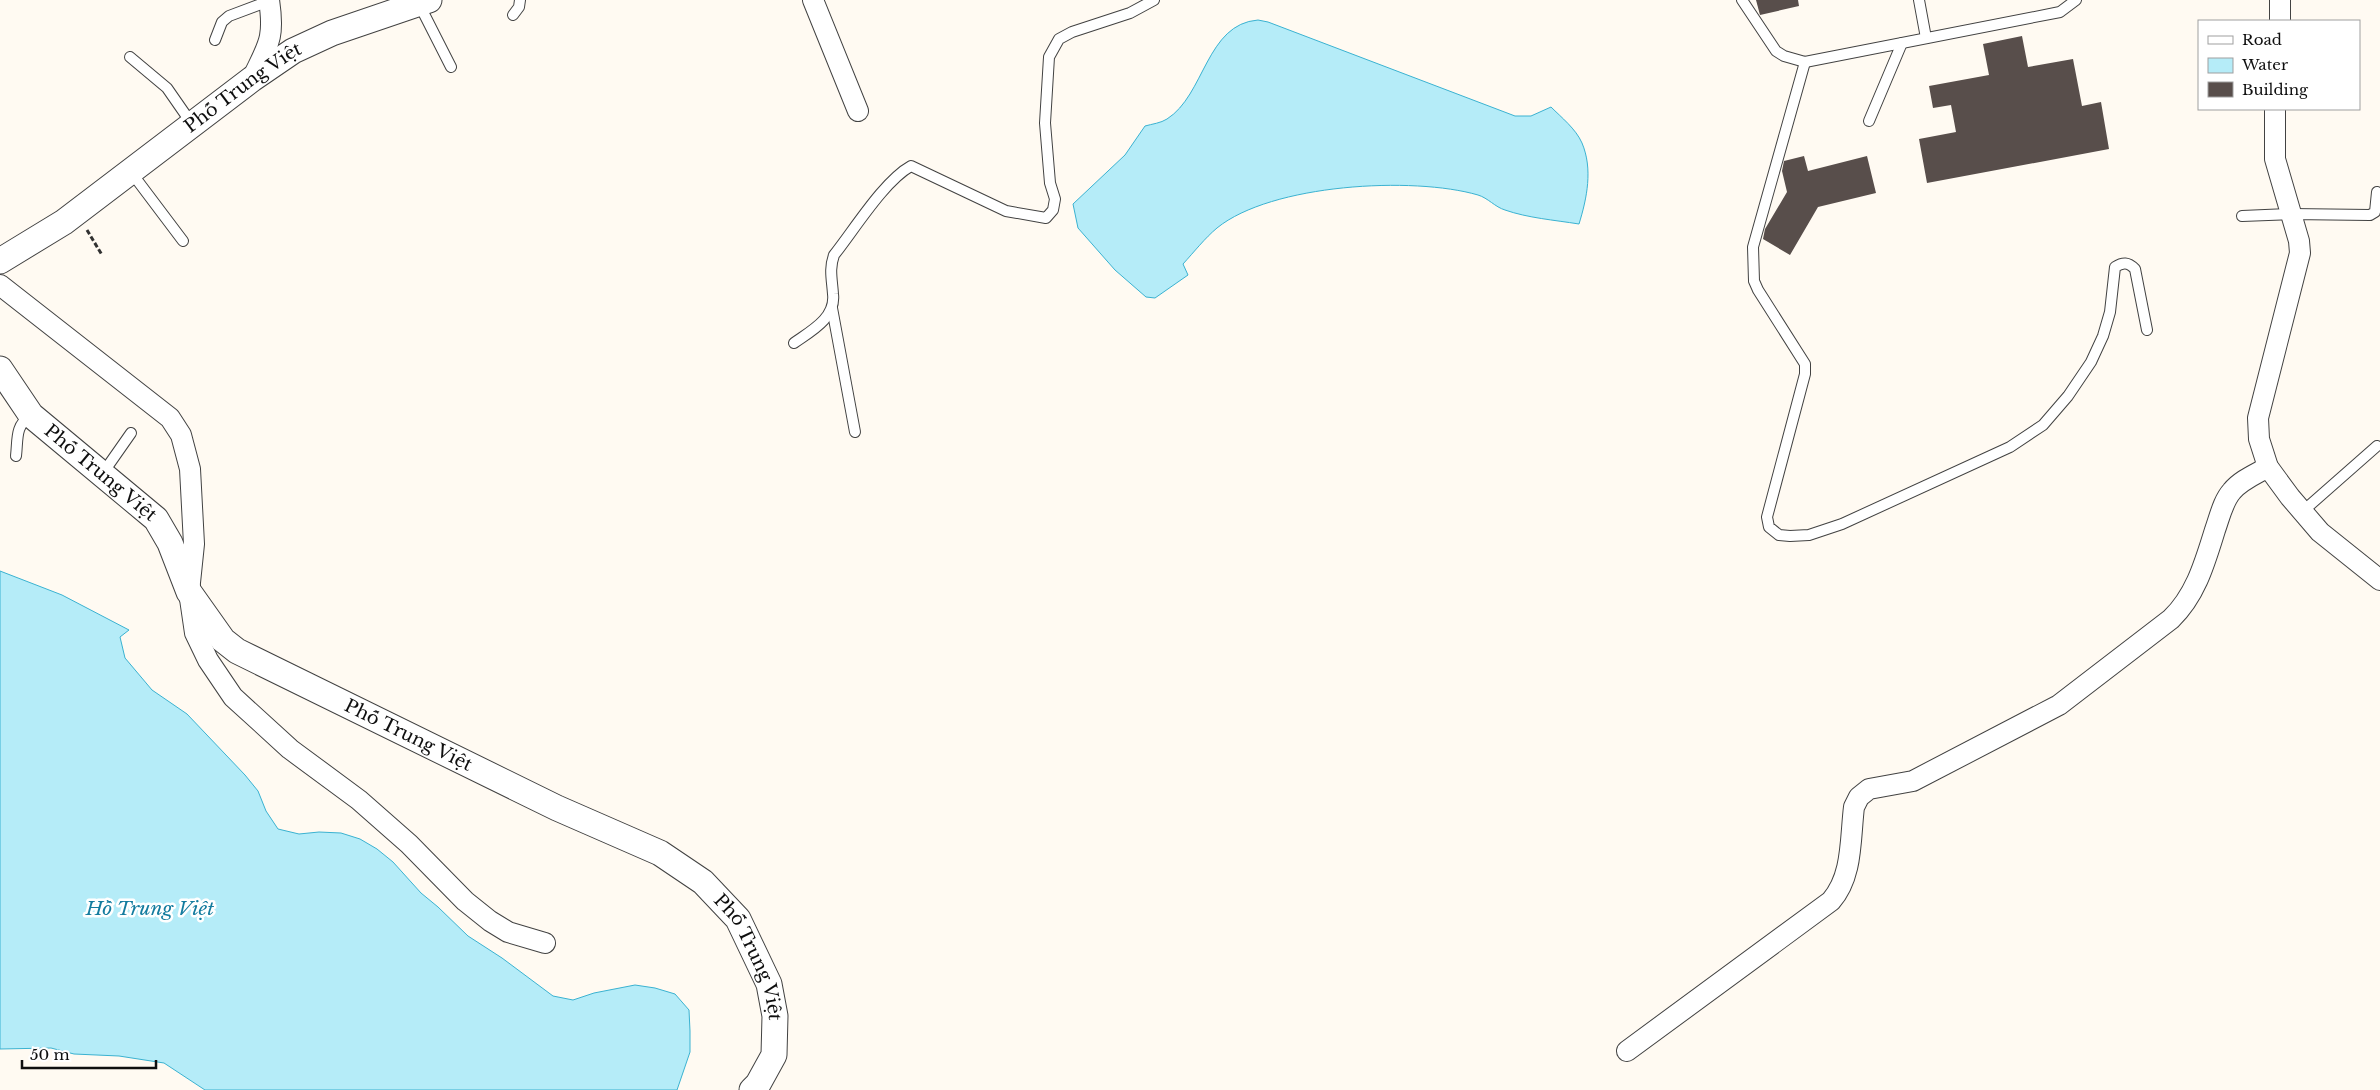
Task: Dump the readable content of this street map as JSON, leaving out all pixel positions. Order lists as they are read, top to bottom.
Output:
{
  "streets": {
    "street": ["Phố Trung Việt"]
  },
  "water": ["Hồ Trung Việt"],
  "legend": ["Road", "Water", "Building"],
  "scale_bar": "50 m"
}
